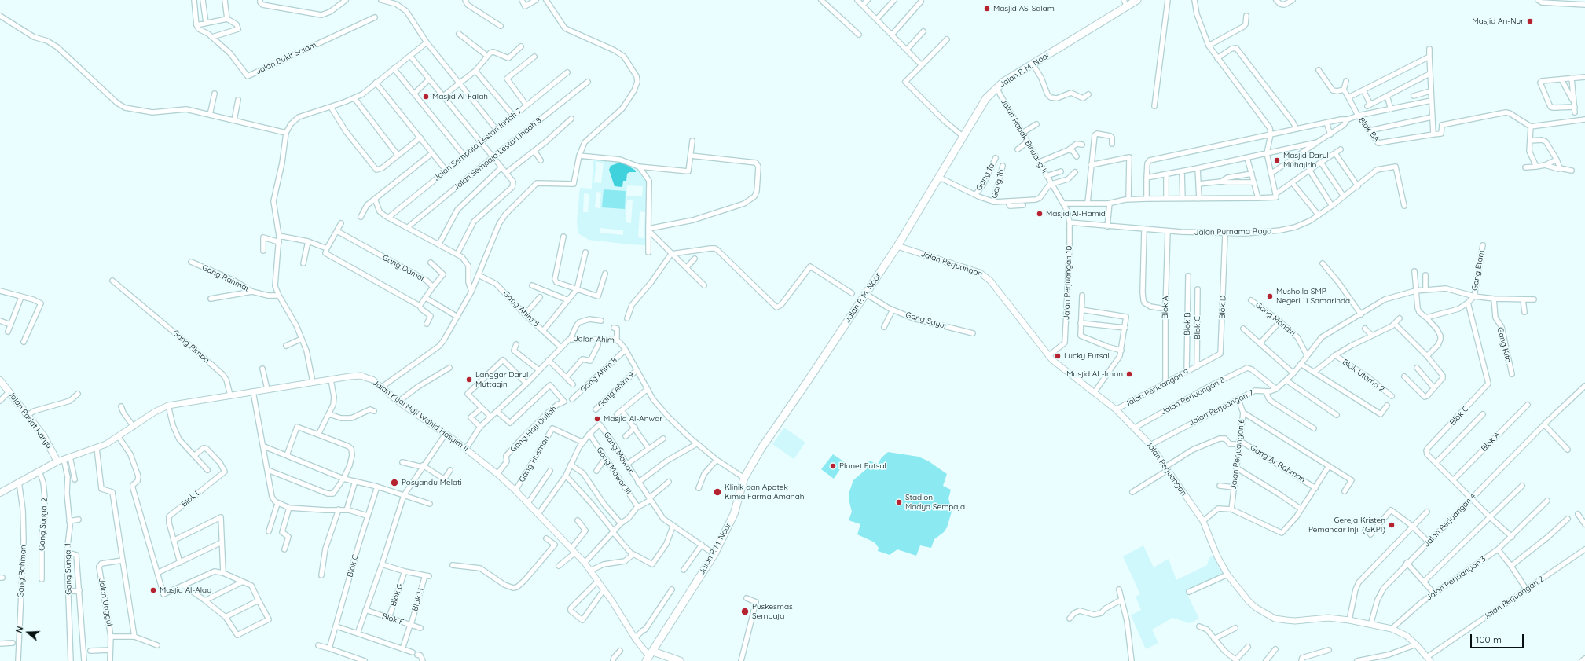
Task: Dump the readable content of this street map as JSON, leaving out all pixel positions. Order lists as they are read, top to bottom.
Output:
{
  "streets": {
    "main road": ["Jalan P. M. Noor", "Jalan Kyai Haji Wahid Hasyim II", "Jalan Padat Karya"],
    "street": [
      "Jalan Bukit Salam",
      "Blok BA",
      "Jalan Rapak Binuang II",
      "Jalan Sempaja Lestari Indah 7",
      "Jalan Sempaja Lestari Indah 8",
      "Gang 1a",
      "Gang 1b",
      "Jalan Purnama Raya",
      "Jalan Perjuangan",
      "Gang Damai",
      "Gang Etam",
      "Gang Rahmat",
      "Jalan Perjuangan 10",
      "Blok A",
      "Blok D",
      "Gang Ahim 5",
      "Gang Mandiri",
      "Gang Sayur",
      "Blok B",
      "Blok C",
      "Jalan Ahim",
      "Gang Kita",
      "Gang Rimba",
      "Gang Ahim 8",
      "Blok Utama 2",
      "Jalan Perjuangan 9",
      "Gang Ahim 9",
      "Jalan Perjuangan 8",
      "Jalan Perjuangan 7",
      "Gang Haji Dullah",
      "Gang Mawar",
      "Jalan Perjuangan 6",
      "Gang Husman",
      "Gang Ar Rahman",
      "Gang Mawar III",
      "Blok L",
      "Jalan Perjuangan 4",
      "Gang Sungai 2",
      "Gang Sungai 1",
      "Gang Rahman",
      "Jalan Perjuangan 3",
      "Blok G",
      "Jalan Perjuangan 2",
      "Blok H",
      "Jalan Unggul",
      "Blok F"
    ]
  },
  "crossings": [
    ["Jalan P. M. Noor", "Jalan Rapak Binuang II"],
    ["Jalan P. M. Noor", "Jalan Perjuangan"],
    ["Jalan P. M. Noor", "Gang Sayur"],
    ["Jalan P. M. Noor", "Jalan Ahim"],
    ["Jalan P. M. Noor", "Jalan Kyai Haji Wahid Hasyim II"],
    ["Jalan Rapak Binuang II", "Jalan Perjuangan 10"],
    ["Jalan Purnama Raya", "Jalan Perjuangan 10"],
    ["Jalan Purnama Raya", "Blok A"],
    ["Jalan Purnama Raya", "Blok D"],
    ["Jalan Perjuangan", "Jalan Perjuangan 10"],
    ["Jalan Perjuangan", "Jalan Perjuangan 9"],
    ["Jalan Perjuangan", "Jalan Perjuangan 8"],
    ["Jalan Perjuangan", "Jalan Perjuangan 7"],
    ["Jalan Perjuangan", "Gang Ar Rahman"],
    ["Jalan Perjuangan", "Jalan Perjuangan 4"],
    ["Jalan Perjuangan", "Jalan Perjuangan 3"],
    ["Jalan Perjuangan", "Jalan Perjuangan 2"],
    ["Gang Etam", "Jalan Perjuangan 7"],
    ["Blok A", "Jalan Perjuangan 9"],
    ["Blok D", "Blok C"],
    ["Blok D", "Jalan Perjuangan 9"],
    ["Gang Ahim 5", "Jalan Ahim"],
    ["Gang Mandiri", "Jalan Perjuangan 7"],
    ["Blok B", "Jalan Perjuangan 9"],
    ["Blok C", "Jalan Perjuangan 9"],
    ["Jalan Ahim", "Gang Ahim 8"],
    ["Jalan Ahim", "Gang Ahim 9"],
    ["Jalan Ahim", "Jalan Kyai Haji Wahid Hasyim II"],
    ["Jalan Ahim", "Gang Haji Dullah"],
    ["Jalan Ahim", "Gang Mawar"],
    ["Gang Kita", "Jalan Perjuangan 7"],
    ["Gang Rimba", "Jalan Kyai Haji Wahid Hasyim II"],
    ["Jalan Perjuangan 8", "Jalan Perjuangan 7"],
    ["Jalan Perjuangan 7", "Jalan Perjuangan 6"],
    ["Jalan Kyai Haji Wahid Hasyim II", "Jalan Padat Karya"],
    ["Jalan Kyai Haji Wahid Hasyim II", "Gang Haji Dullah"],
    ["Jalan Kyai Haji Wahid Hasyim II", "Gang Mawar"],
    ["Jalan Kyai Haji Wahid Hasyim II", "Gang Husman"],
    ["Jalan Kyai Haji Wahid Hasyim II", "Gang Sungai 2"],
    ["Jalan Kyai Haji Wahid Hasyim II", "Gang Sungai 1"],
    ["Jalan Kyai Haji Wahid Hasyim II", "Gang Rahman"],
    ["Jalan Padat Karya", "Gang Sungai 1"],
    ["Gang Mawar", "Gang Husman"],
    ["Gang Mawar", "Gang Mawar III"],
    ["Jalan Perjuangan 6", "Gang Ar Rahman"],
    ["Blok G", "Blok H"],
    ["Blok G", "Blok F"],
    ["Blok H", "Blok F"]
  ],
  "places": [
    "Masjid AS-Salam",
    "Masjid An-Nur",
    "Masjid Al-Falah",
    "Masjid Darul Muhajirin",
    "Masjid Al-Hamid",
    "Musholla SMP Negeri 11 Samarinda",
    "Lucky Futsal",
    "Masjid AL-Iman",
    "Langgar Darul Muttaqin",
    "Masjid Al-Anwar",
    "Planet Futsal",
    "Posyandu Melati",
    "Klinik dan Apotek Kimia Farma Amanah",
    "Stadion Madya Sempaja",
    "Gereja Kristen Pemancar Injil (GKPI)",
    "Masjid Al-Alaq",
    "Puskesmas Sempaja"
  ],
  "scale_bar": "100 m",
  "north": "left"
}
